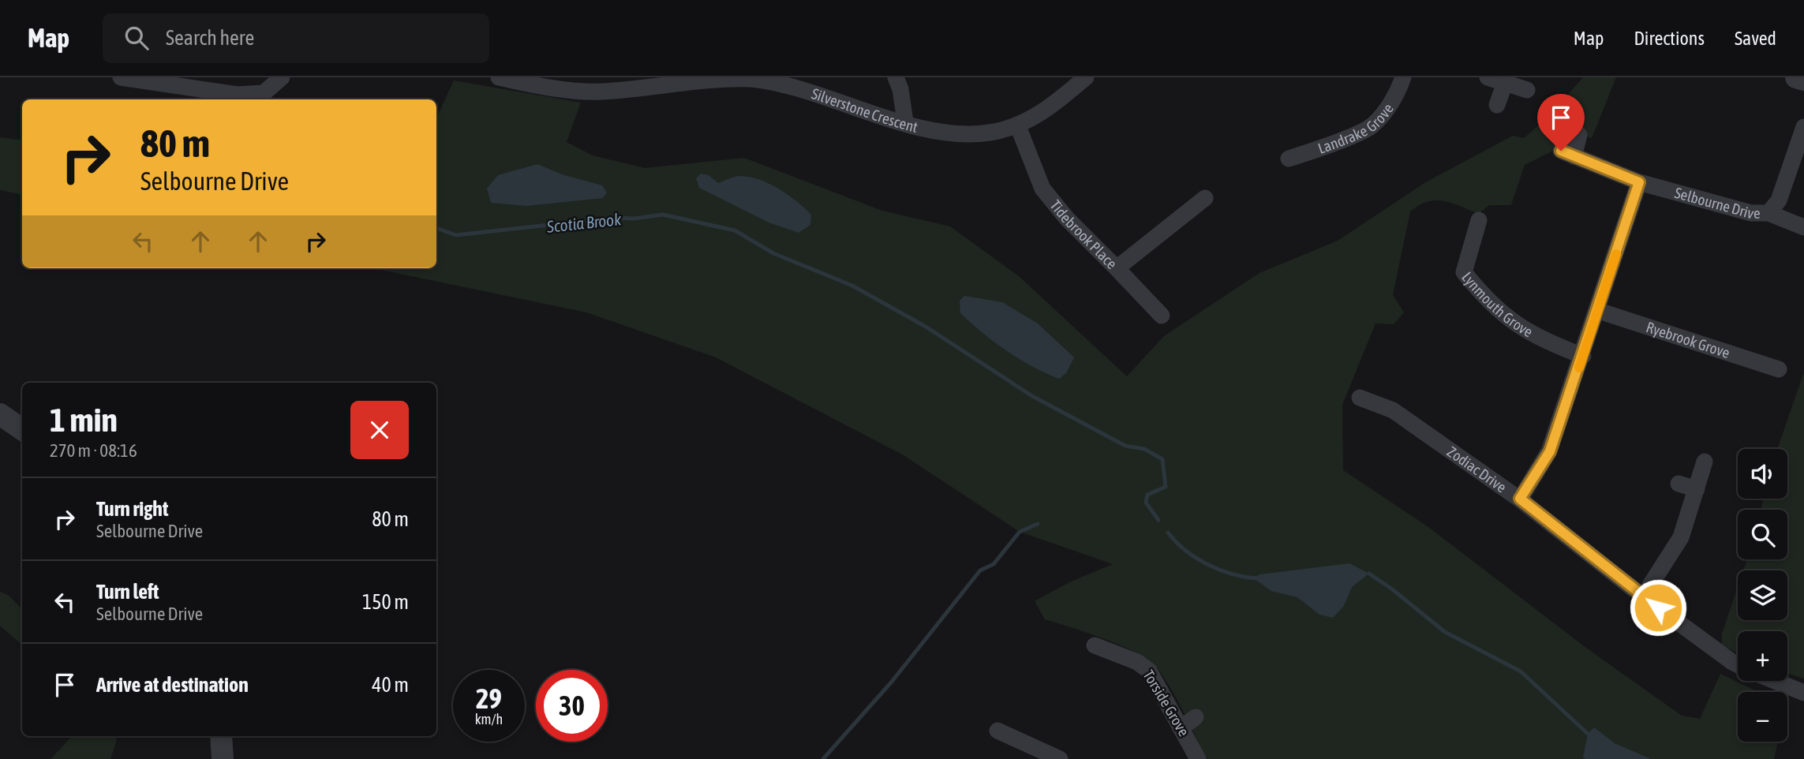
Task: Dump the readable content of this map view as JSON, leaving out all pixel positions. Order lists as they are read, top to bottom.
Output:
{
  "streets": {
    "street": [
      "Silverstone Crescent",
      "Landrake Grove",
      "Selbourne Drive",
      "Tidebrook Place",
      "Lynmouth Grove",
      "Ryebrook Grove",
      "Zodiac Drive",
      "Torside Grove"
    ]
  },
  "crossings": [
    ["Silverstone Crescent", "Tidebrook Place"]
  ],
  "water": ["Scotia Brook"],
  "page": {
    "header": "Map",
    "search": "Search here",
    "nav": ["Map", "Directions", "Saved"],
    "turn": ["80 m", "Selbourne Drive"],
    "heading": ["1 min", "270 m · 08:16"],
    "map_buttons": ["+", "−"],
    "list": [
      {
        "name": "Turn right",
        "note": "Selbourne Drive",
        "value": "80 m"
      },
      {
        "name": "Turn left",
        "note": "Selbourne Drive",
        "value": "150 m"
      },
      {
        "name": "Arrive at destination",
        "value": "40 m"
      }
    ],
    "speed": "29 km/h",
    "limit": "30"
  }
}
